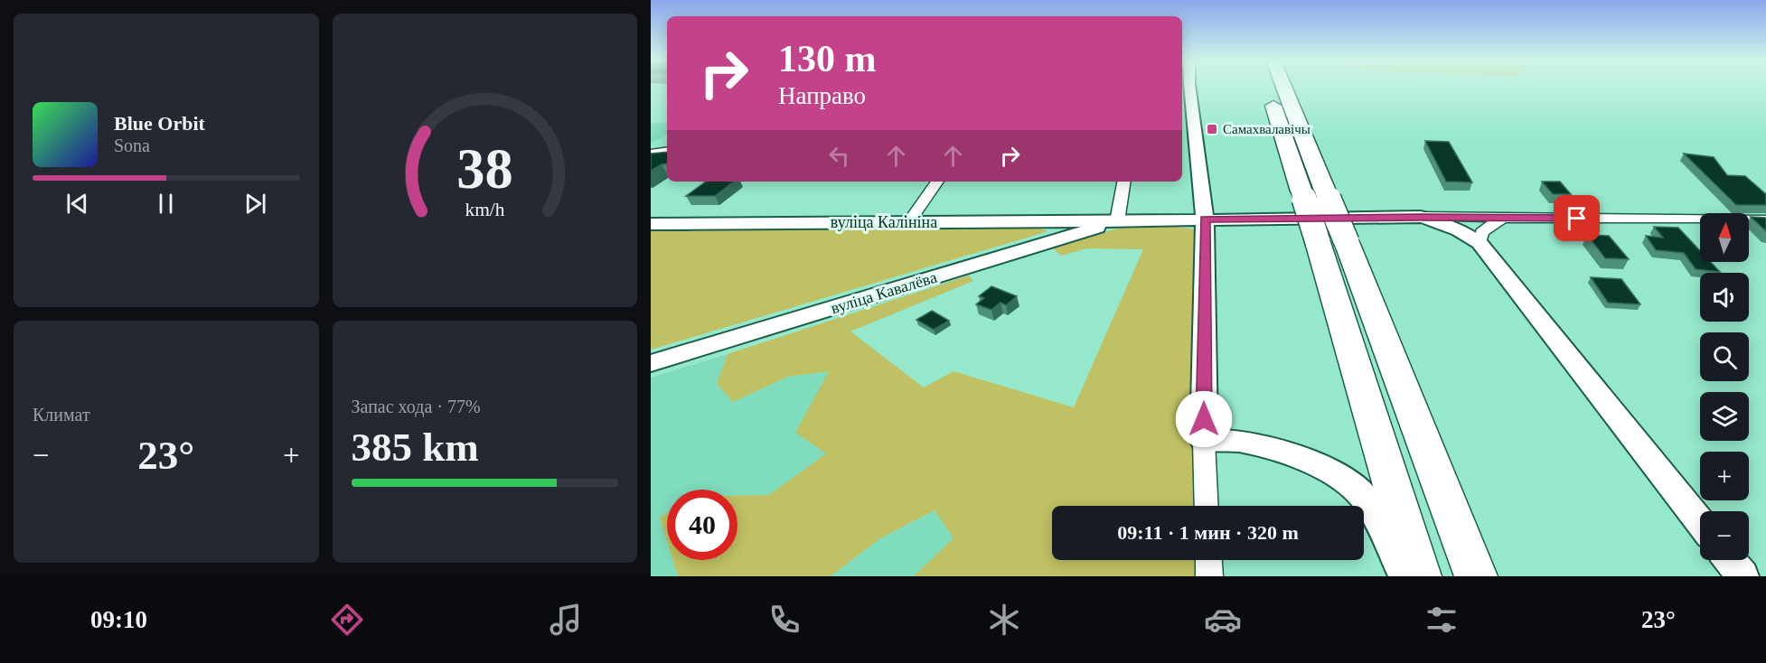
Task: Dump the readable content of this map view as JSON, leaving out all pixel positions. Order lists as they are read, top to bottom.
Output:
{
  "streets": {
    "street": ["вуліца Калініна", "вуліца Кавалёва"]
  },
  "crossings": [
    ["вуліца Калініна", "вуліца Кавалёва"]
  ],
  "places": {
    "transit": ["Самахвалавічы"]
  },
  "north": "top",
  "page": {
    "turn": ["130 m", "Направо"],
    "song": ["Blue Orbit", "Sona"],
    "map_buttons": ["+", "−"],
    "tile": [
      "Климат",
      ["Запас хода · 77%", "385 km"]
    ],
    "heat": ["−", "23°", "+"],
    "limit": "40",
    "trip": "09:11 · 1 мин · 320 m",
    "tabs": ["09:10", "23°"],
    "gauge": ["38", "km/h"]
  }
}
